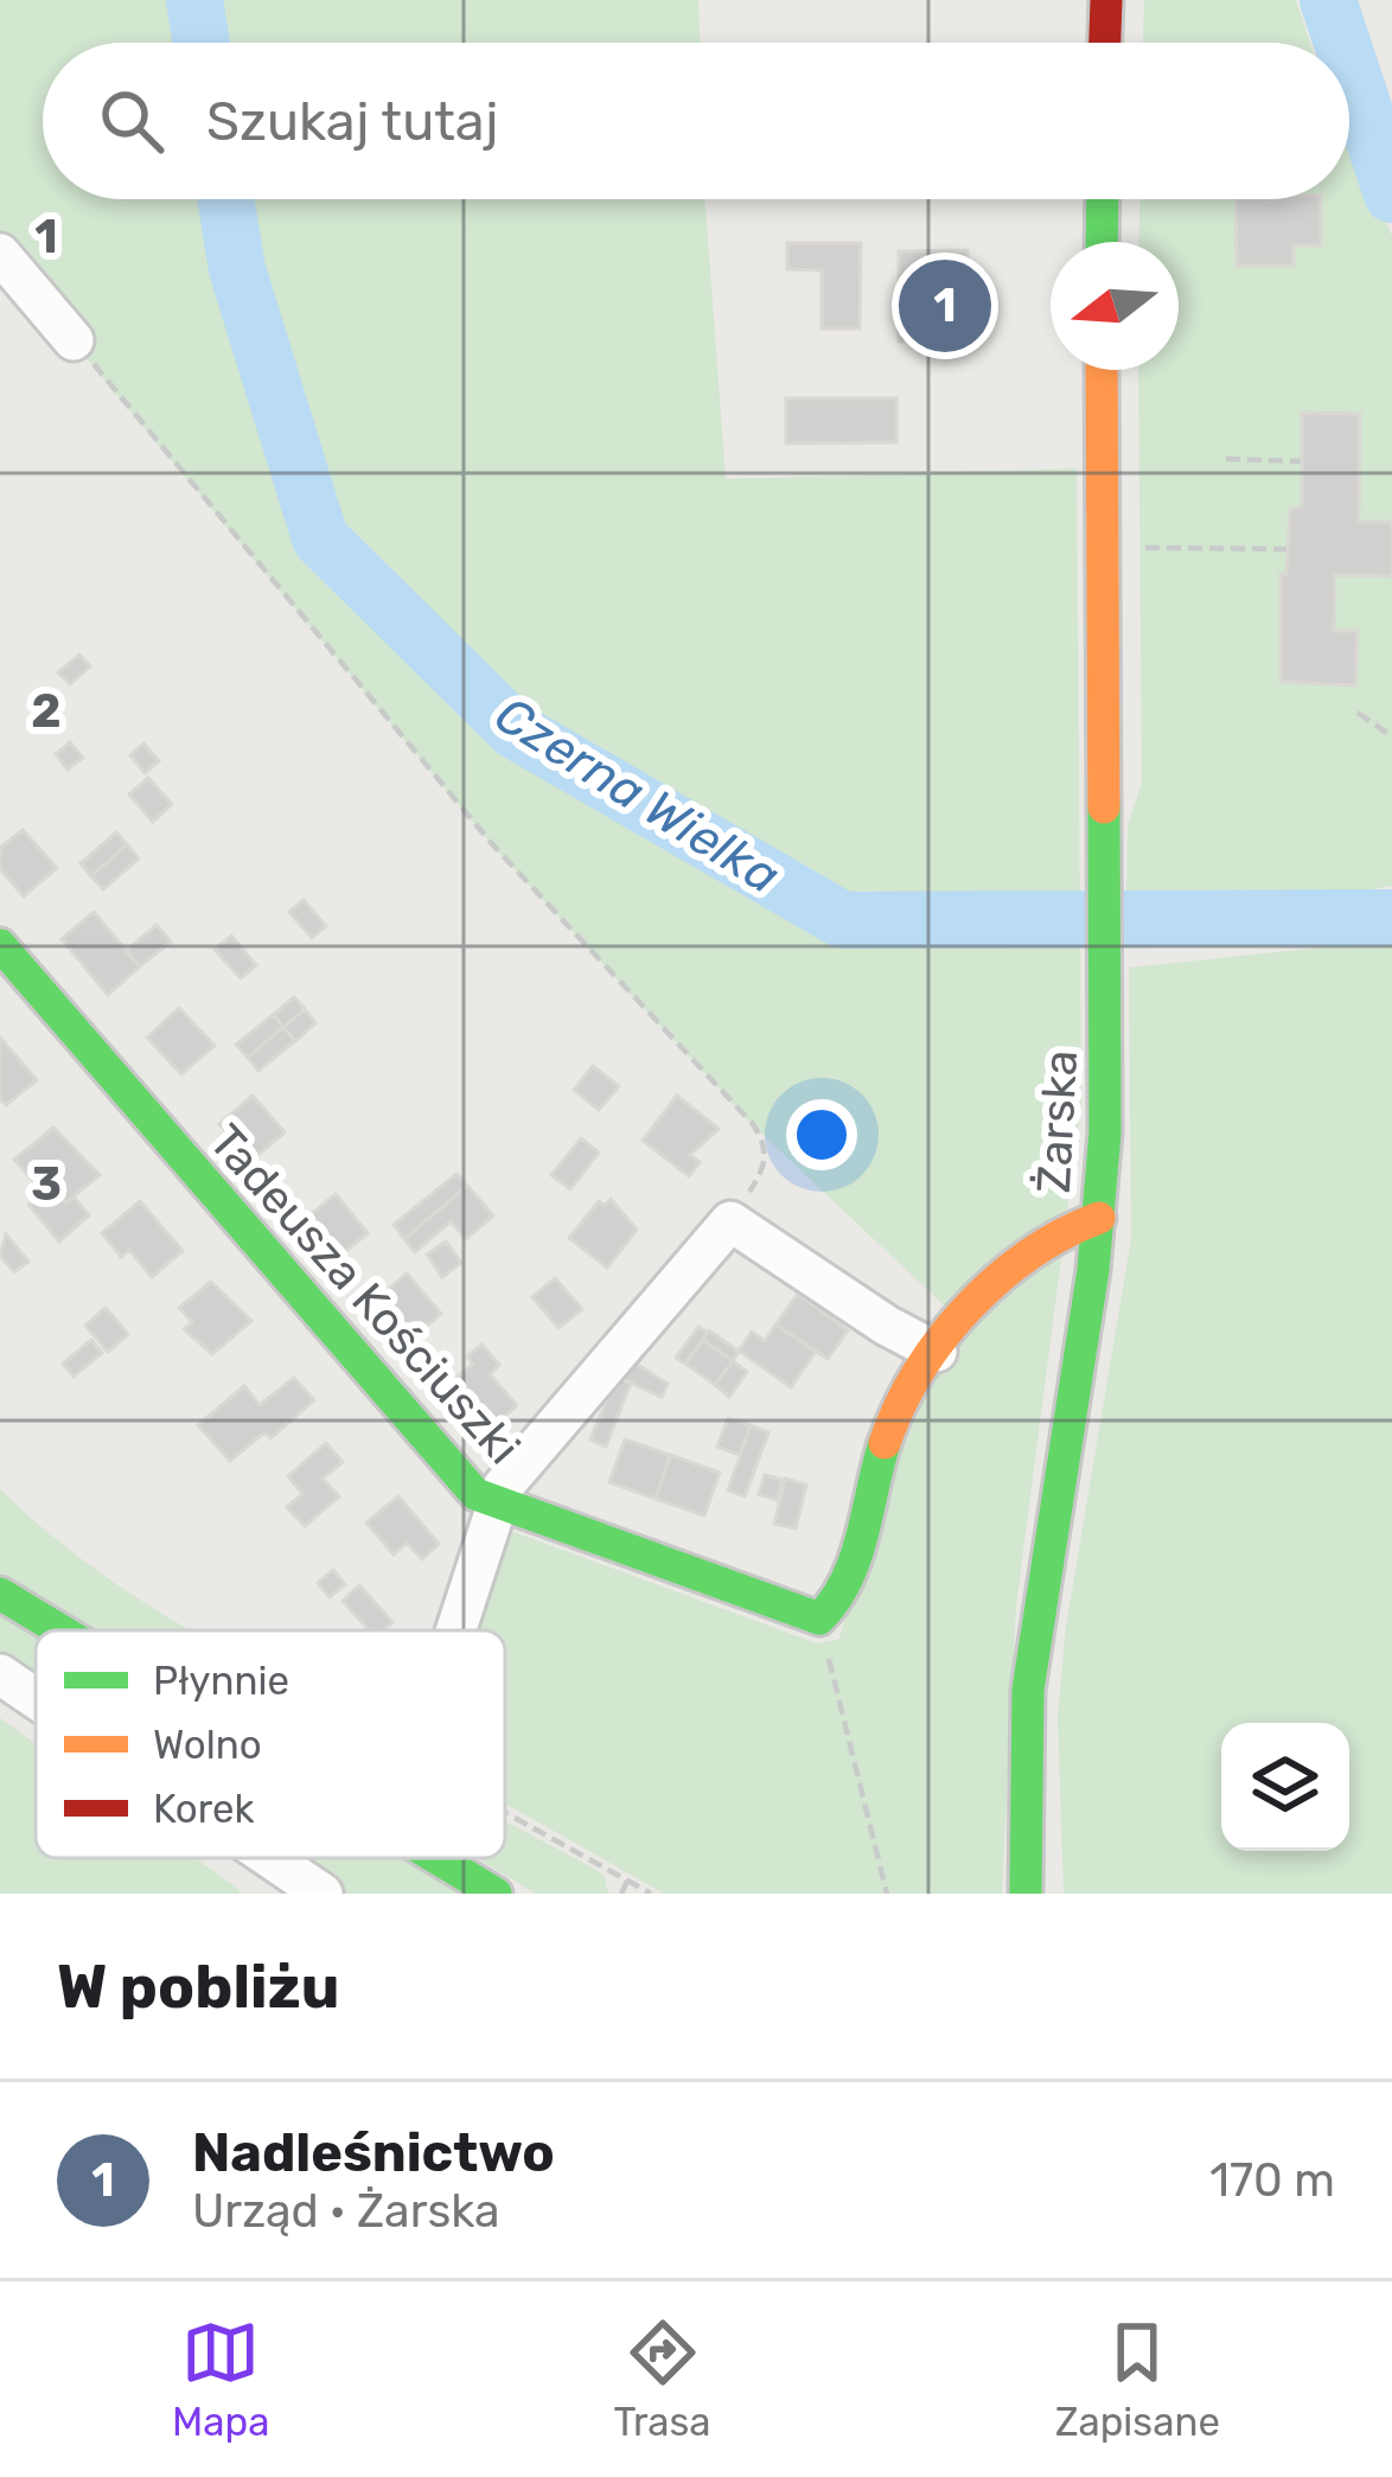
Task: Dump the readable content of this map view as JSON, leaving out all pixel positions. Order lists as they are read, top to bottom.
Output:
{
  "streets": {
    "street": ["Żarska", "Tadeusza Kościuszki"]
  },
  "water": ["Czerna Wielka"],
  "legend": ["Płynnie", "Wolno", "Korek"],
  "north": "left",
  "page": {
    "search": "Szukaj tutaj",
    "pins": "1",
    "heading": "W pobliżu",
    "list": [
      {
        "mark": "1",
        "name": "Nadleśnictwo",
        "note": "Urząd · Żarska",
        "value": "170 m"
      }
    ],
    "nav": ["Mapa", "Trasa", "Zapisane"]
  },
  "grid": {
    "rows": ["1", "2", "3"]
  }
}
